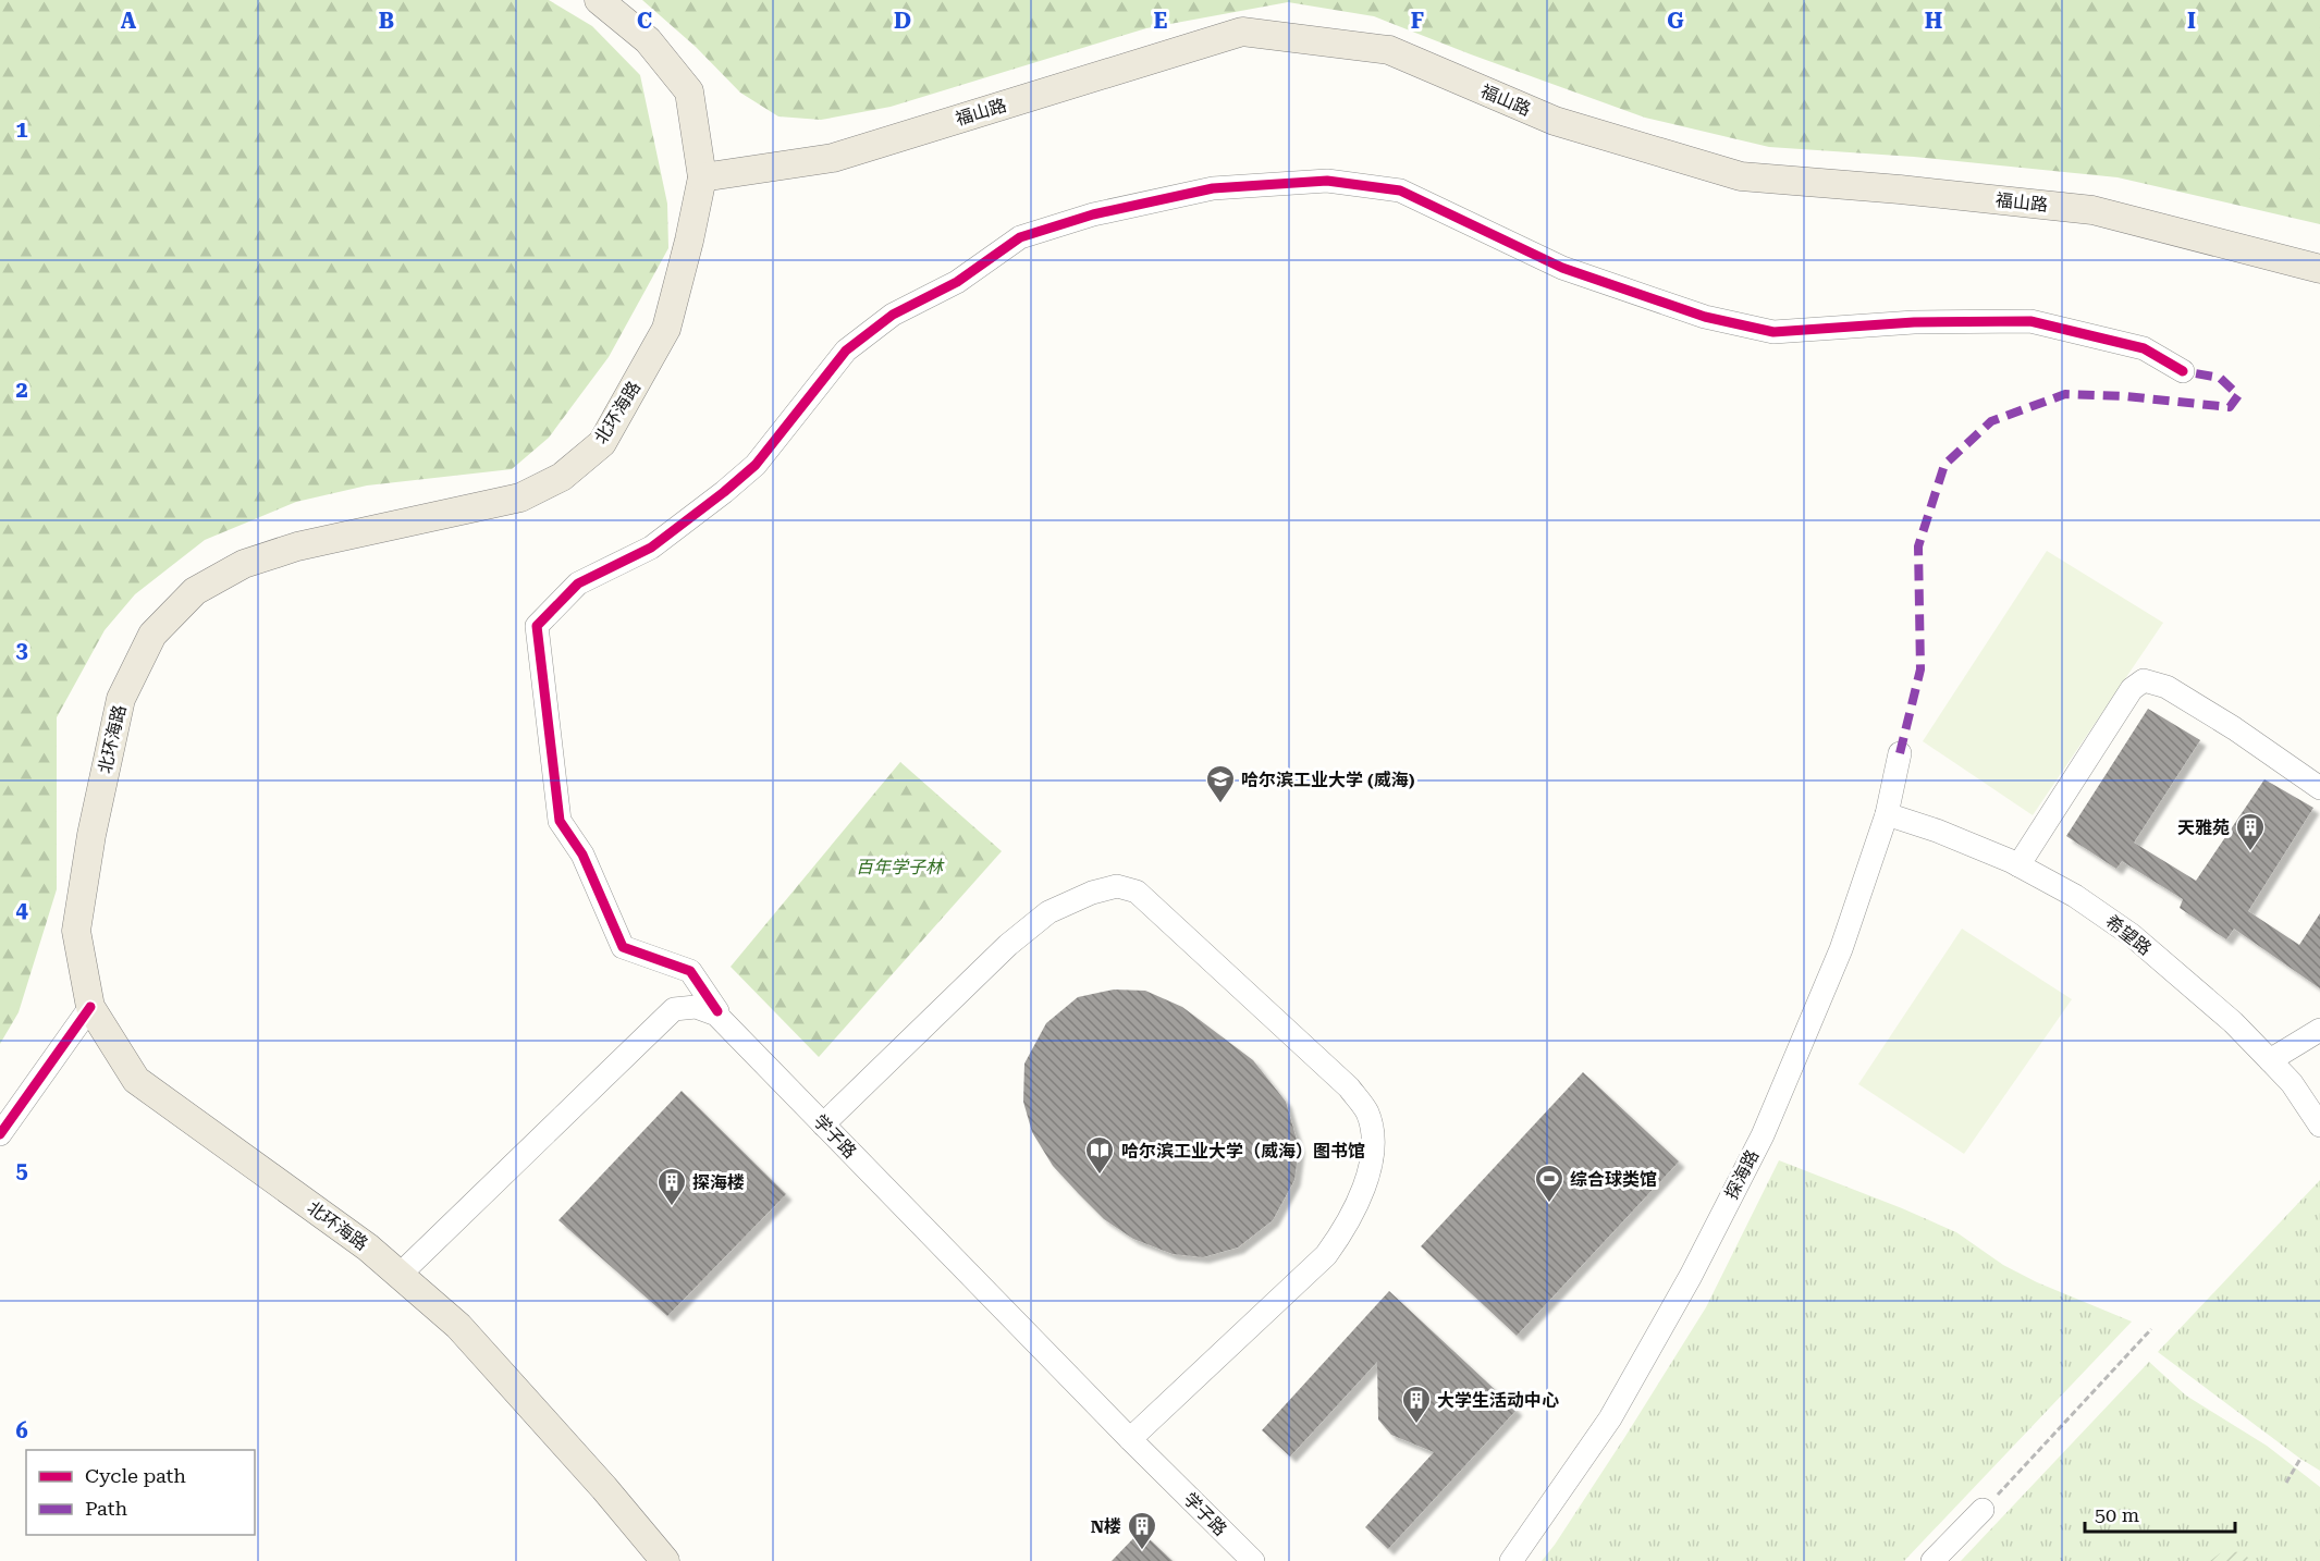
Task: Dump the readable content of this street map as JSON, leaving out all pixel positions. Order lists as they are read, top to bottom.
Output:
{
  "streets": {
    "main road": ["福山路", "北环海路"],
    "street": ["希望路", "学子路", "探海路"]
  },
  "crossings": [
    ["福山路", "北环海路"],
    ["北环海路", "学子路"],
    ["希望路", "探海路"]
  ],
  "parks": ["百年学子林"],
  "places": {
    "school or university": ["哈尔滨工业大学 (威海)"],
    "building": [
      "天雅苑",
      "探海楼",
      "大学生活动中心",
      "N楼"
    ],
    "library": ["哈尔滨工业大学（威海）图书馆"],
    "sports": ["综合球类馆"]
  },
  "legend": ["Cycle path", "Path"],
  "scale_bar": "50 m",
  "grid": {
    "columns": [
      "A",
      "B",
      "C",
      "D",
      "E",
      "F",
      "G",
      "H",
      "I"
    ],
    "rows": [
      "1",
      "2",
      "3",
      "4",
      "5",
      "6"
    ]
  }
}
